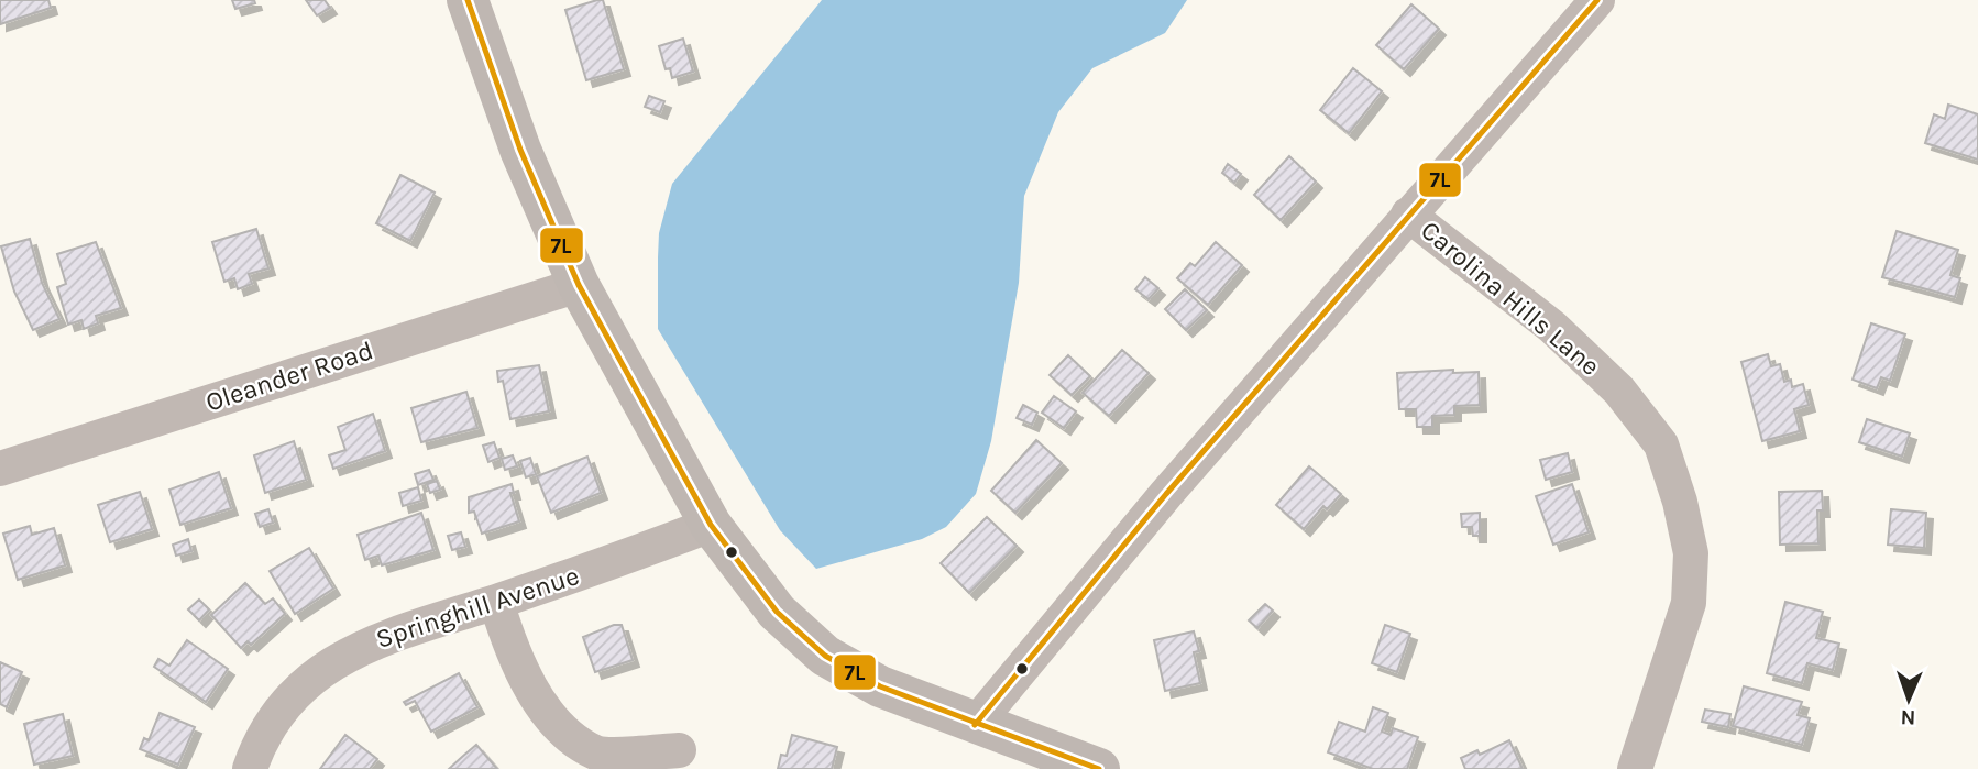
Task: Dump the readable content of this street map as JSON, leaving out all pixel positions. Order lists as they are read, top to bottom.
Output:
{
  "streets": {
    "street": ["Carolina Hills Lane", "Oleander Road", "Springhill Avenue"]
  },
  "lines": ["transit line 7L"],
  "north": "bottom"
}
